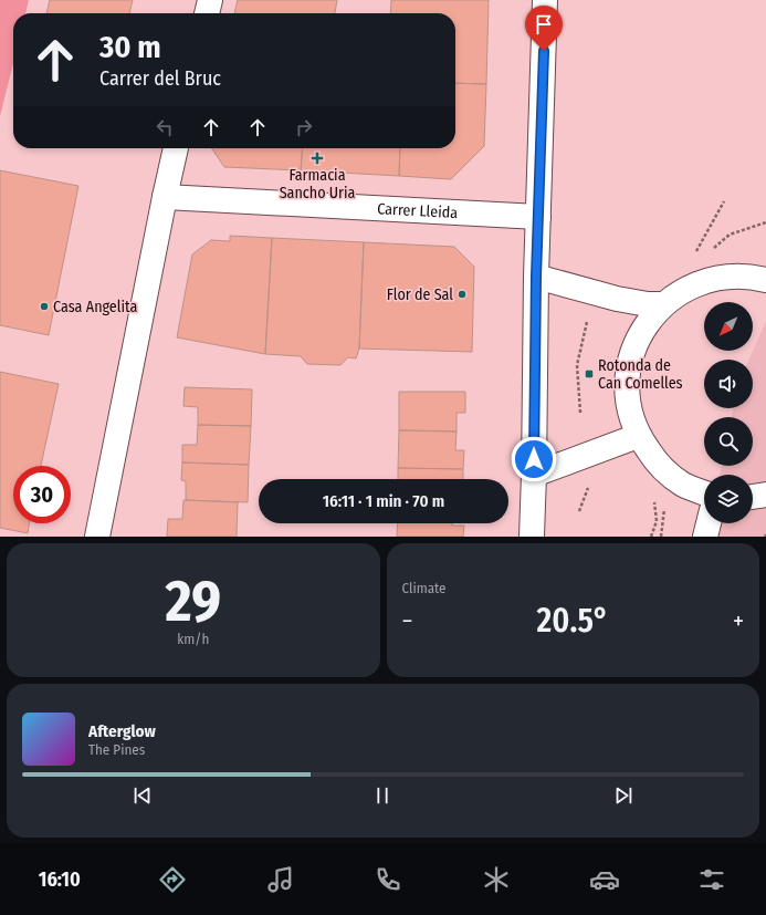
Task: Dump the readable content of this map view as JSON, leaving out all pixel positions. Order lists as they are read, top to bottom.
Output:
{
  "streets": {
    "street": ["Carrer Lleida"]
  },
  "places": {
    "health": ["Farmacia Sancho Uria"],
    "other": ["Flor de Sal", "Casa Angelita"],
    "transit": ["Rotonda de Can Comelles"]
  },
  "north": "bottom left",
  "page": {
    "turn": ["30 m", "Carrer del Bruc"],
    "limit": "30",
    "trip": "16:11 · 1 min · 70 m",
    "tile": [
      ["29", "km/h"],
      "Climate"
    ],
    "heat": ["−", "20.5°", "+"],
    "song": ["Afterglow", "The Pines"],
    "tabs": "16:10"
  }
}
